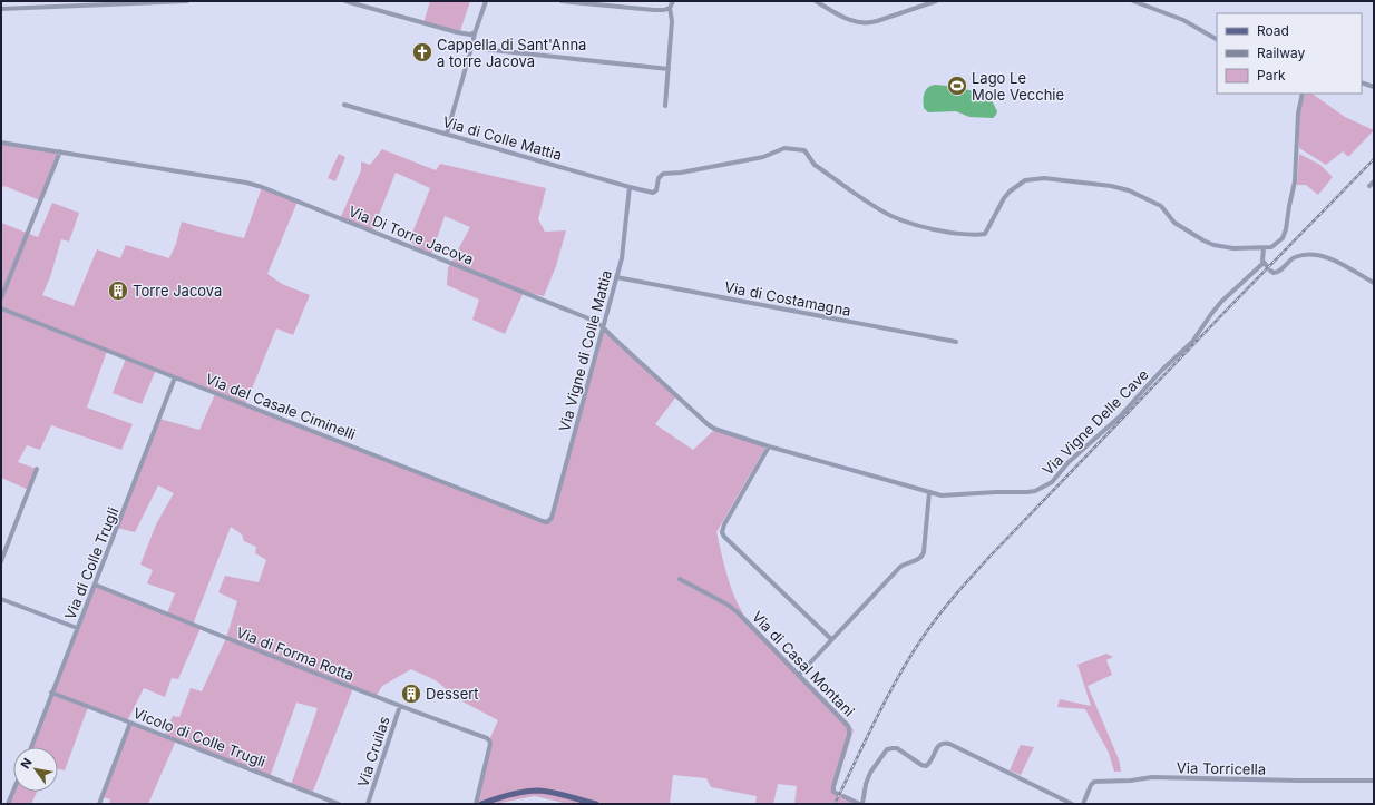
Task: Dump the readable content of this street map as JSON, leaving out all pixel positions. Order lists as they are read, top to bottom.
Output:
{
  "streets": {
    "street": [
      "Via di Colle Mattia",
      "Via Di Torre Jacova",
      "Via di Costamagna",
      "Via Vigne di Colle Mattia",
      "Via del Casale Ciminelli",
      "Via Vigne Delle Cave",
      "Via di Colle Trugli",
      "Via di Forma Rotta",
      "Via di Casal Montani",
      "Vicolo di Colle Trugli",
      "Via Cruilas",
      "Via Torricella"
    ]
  },
  "crossings": [
    ["Via di Colle Mattia", "Via Vigne di Colle Mattia"],
    ["Via Di Torre Jacova", "Via Vigne di Colle Mattia"],
    ["Via Di Torre Jacova", "Via Vigne Delle Cave"],
    ["Via di Costamagna", "Via Vigne di Colle Mattia"],
    ["Via Vigne di Colle Mattia", "Via del Casale Ciminelli"],
    ["Via del Casale Ciminelli", "Via di Colle Trugli"],
    ["Via di Colle Trugli", "Via di Forma Rotta"],
    ["Via di Colle Trugli", "Vicolo di Colle Trugli"],
    ["Via di Forma Rotta", "Via Cruilas"]
  ],
  "places": {
    "church": ["Cappella di Sant'Anna a torre Jacova"],
    "sports": ["Lago Le Mole Vecchie"],
    "building": ["Torre Jacova", "Dessert"]
  },
  "legend": ["Road", "Railway", "Park"],
  "north": "top left"
}
